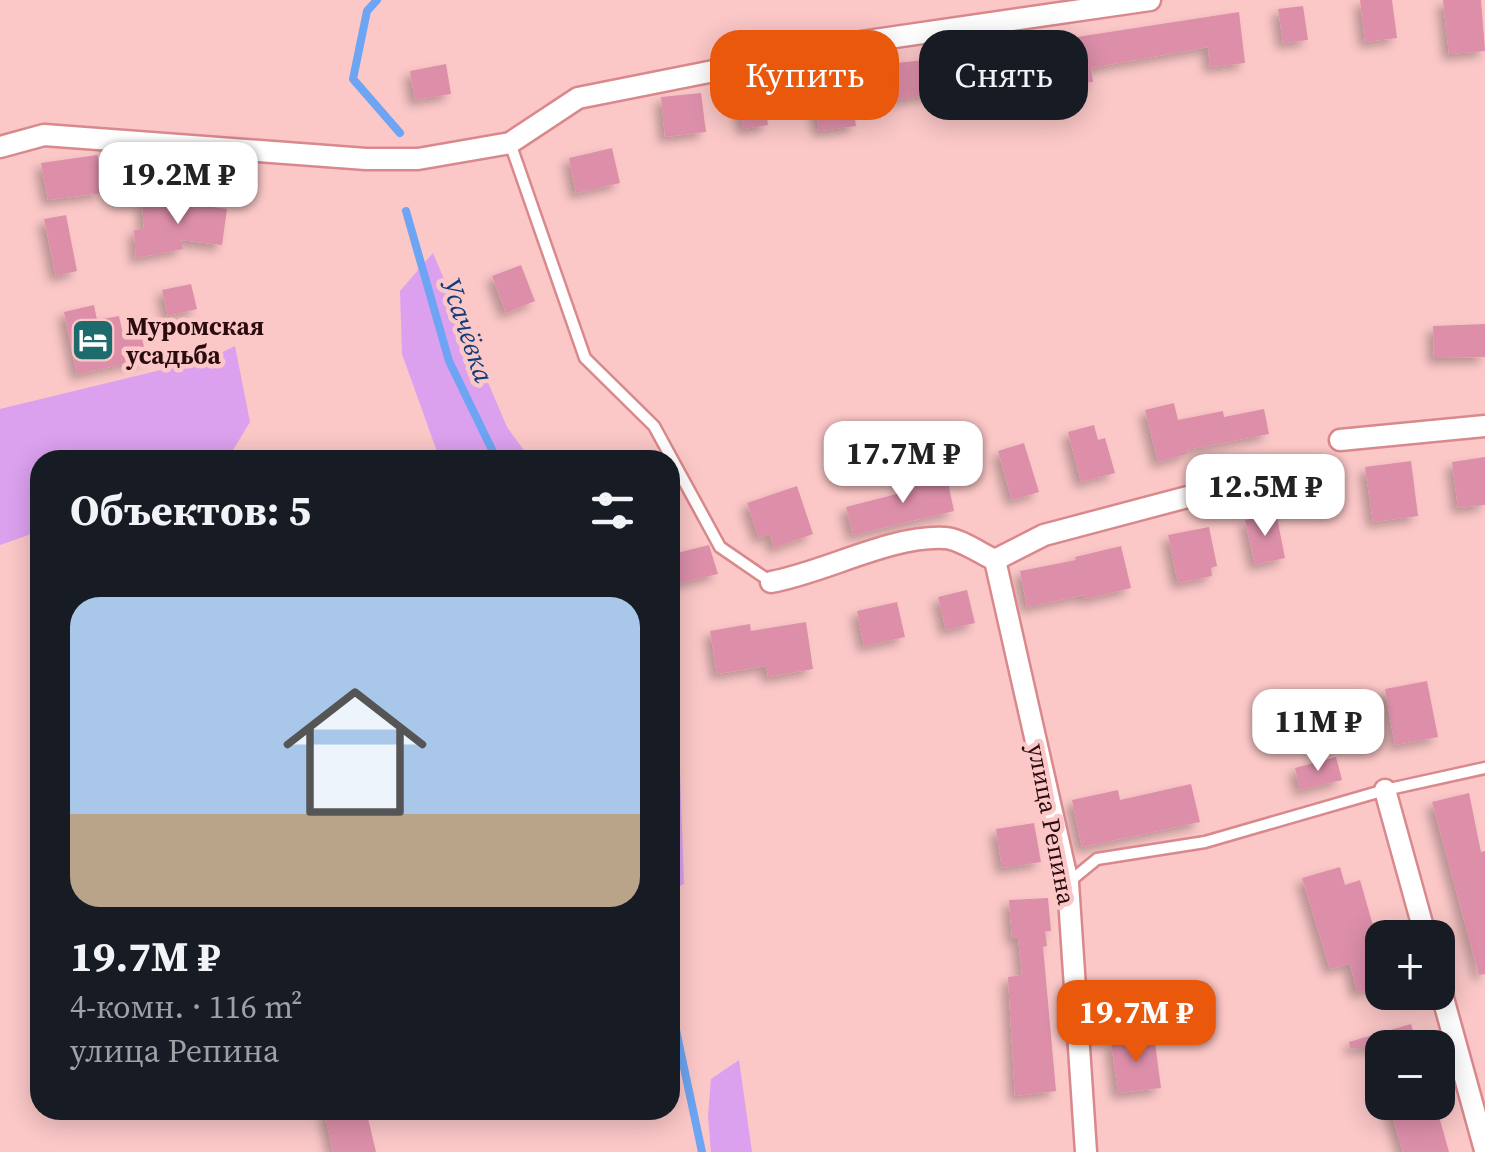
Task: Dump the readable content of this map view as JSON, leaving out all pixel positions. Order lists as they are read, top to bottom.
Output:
{
  "streets": {
    "street": ["улица Репина"]
  },
  "water": ["Усачёвка"],
  "places": {
    "hotel": ["Муромская усадьба"]
  },
  "page": {
    "chip": ["Купить", "Снять"],
    "price": [
      "19.2M ₽",
      "17.7M ₽",
      "12.5M ₽",
      "11M ₽",
      "19.7M ₽"
    ],
    "heading": "Объектов: 5",
    "list": [
      {
        "name": "19.7M ₽",
        "note": "4-комн. · 116 m² · улица Репина"
      }
    ],
    "map_buttons": ["+", "−"]
  }
}
